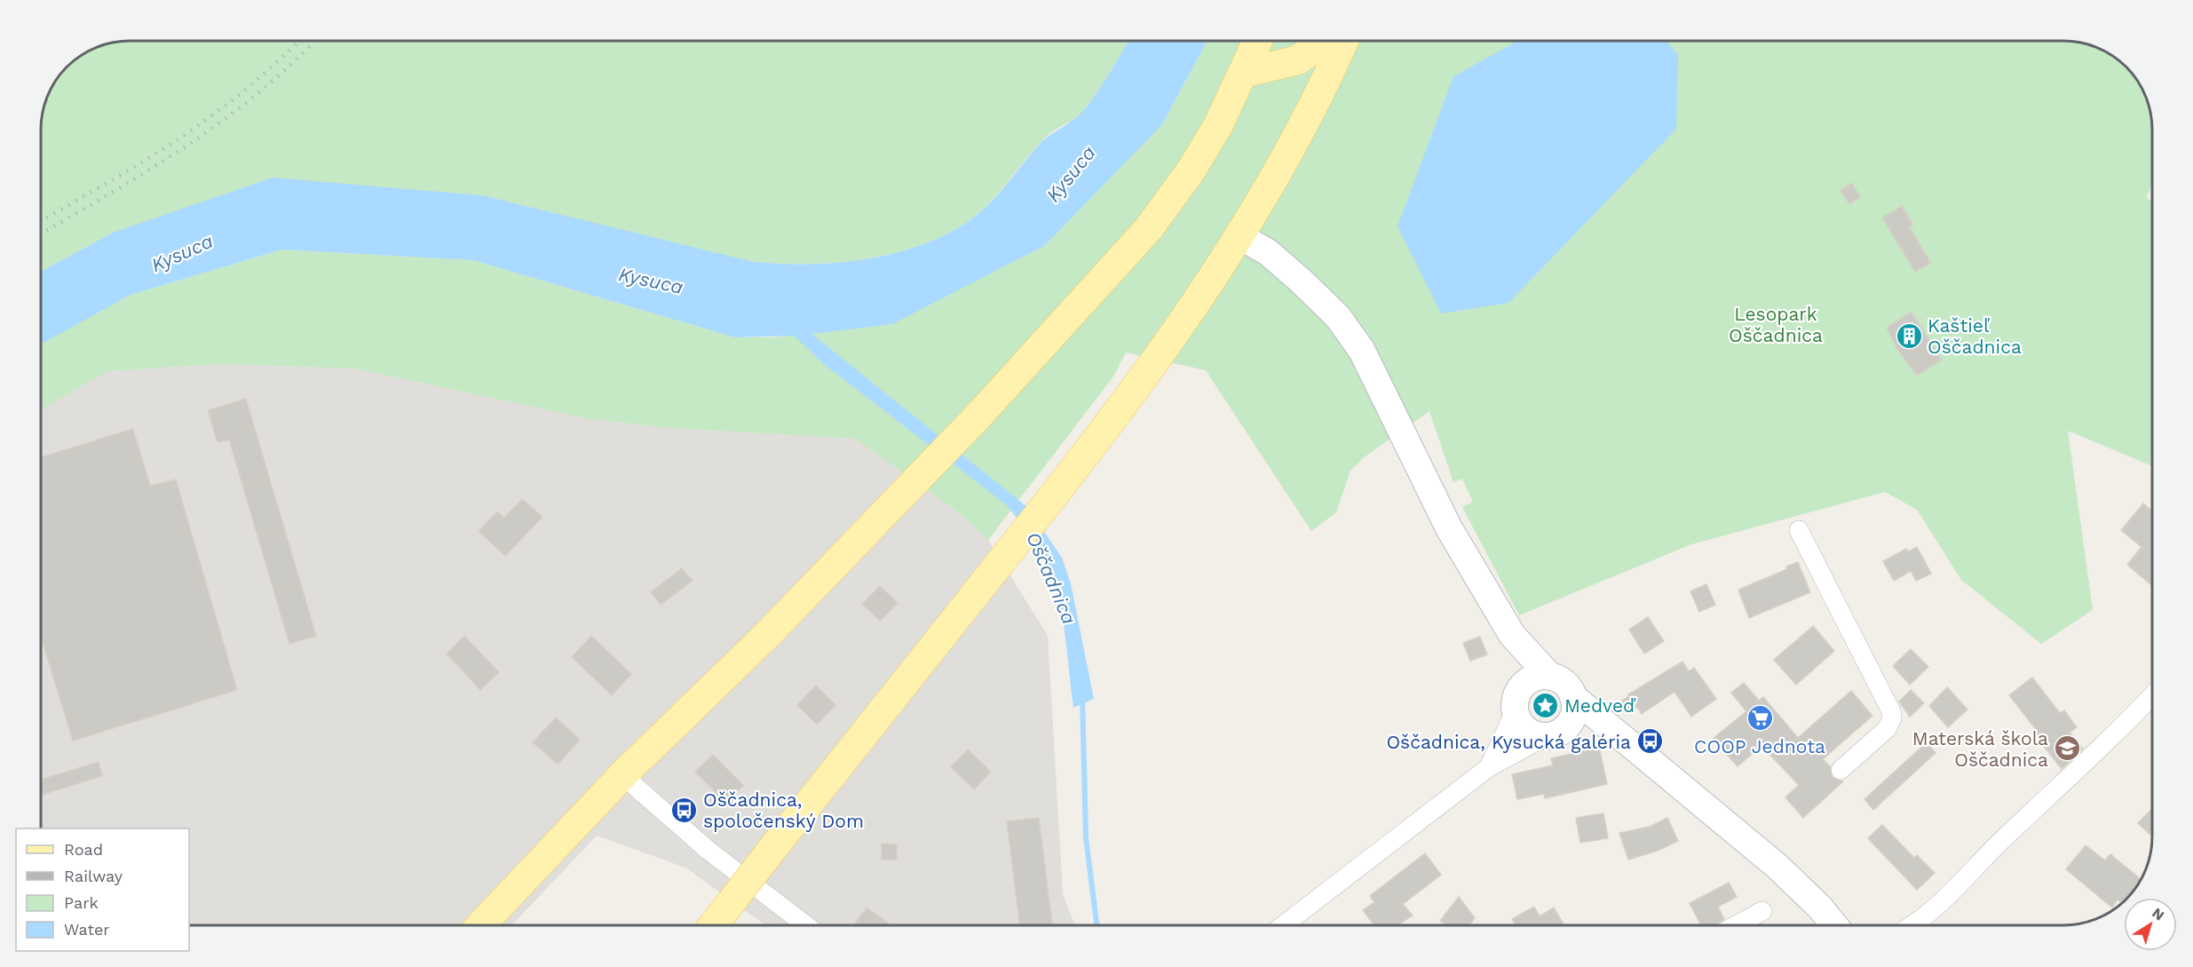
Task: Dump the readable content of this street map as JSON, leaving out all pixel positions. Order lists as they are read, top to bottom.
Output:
{
  "water": ["Kysuca", "Oščadnica"],
  "parks": ["Lesopark Oščadnica"],
  "places": {
    "building": ["Kaštieľ Oščadnica"],
    "place": ["Medveď"],
    "supermarket": ["COOP Jednota"],
    "bus stop": ["Oščadnica, Kysucká galéria", "Oščadnica, spoločenský Dom"],
    "school or university": ["Materská škola Oščadnica"]
  },
  "legend": [
    "Road",
    "Railway",
    "Park",
    "Water"
  ],
  "north": "top right"
}
